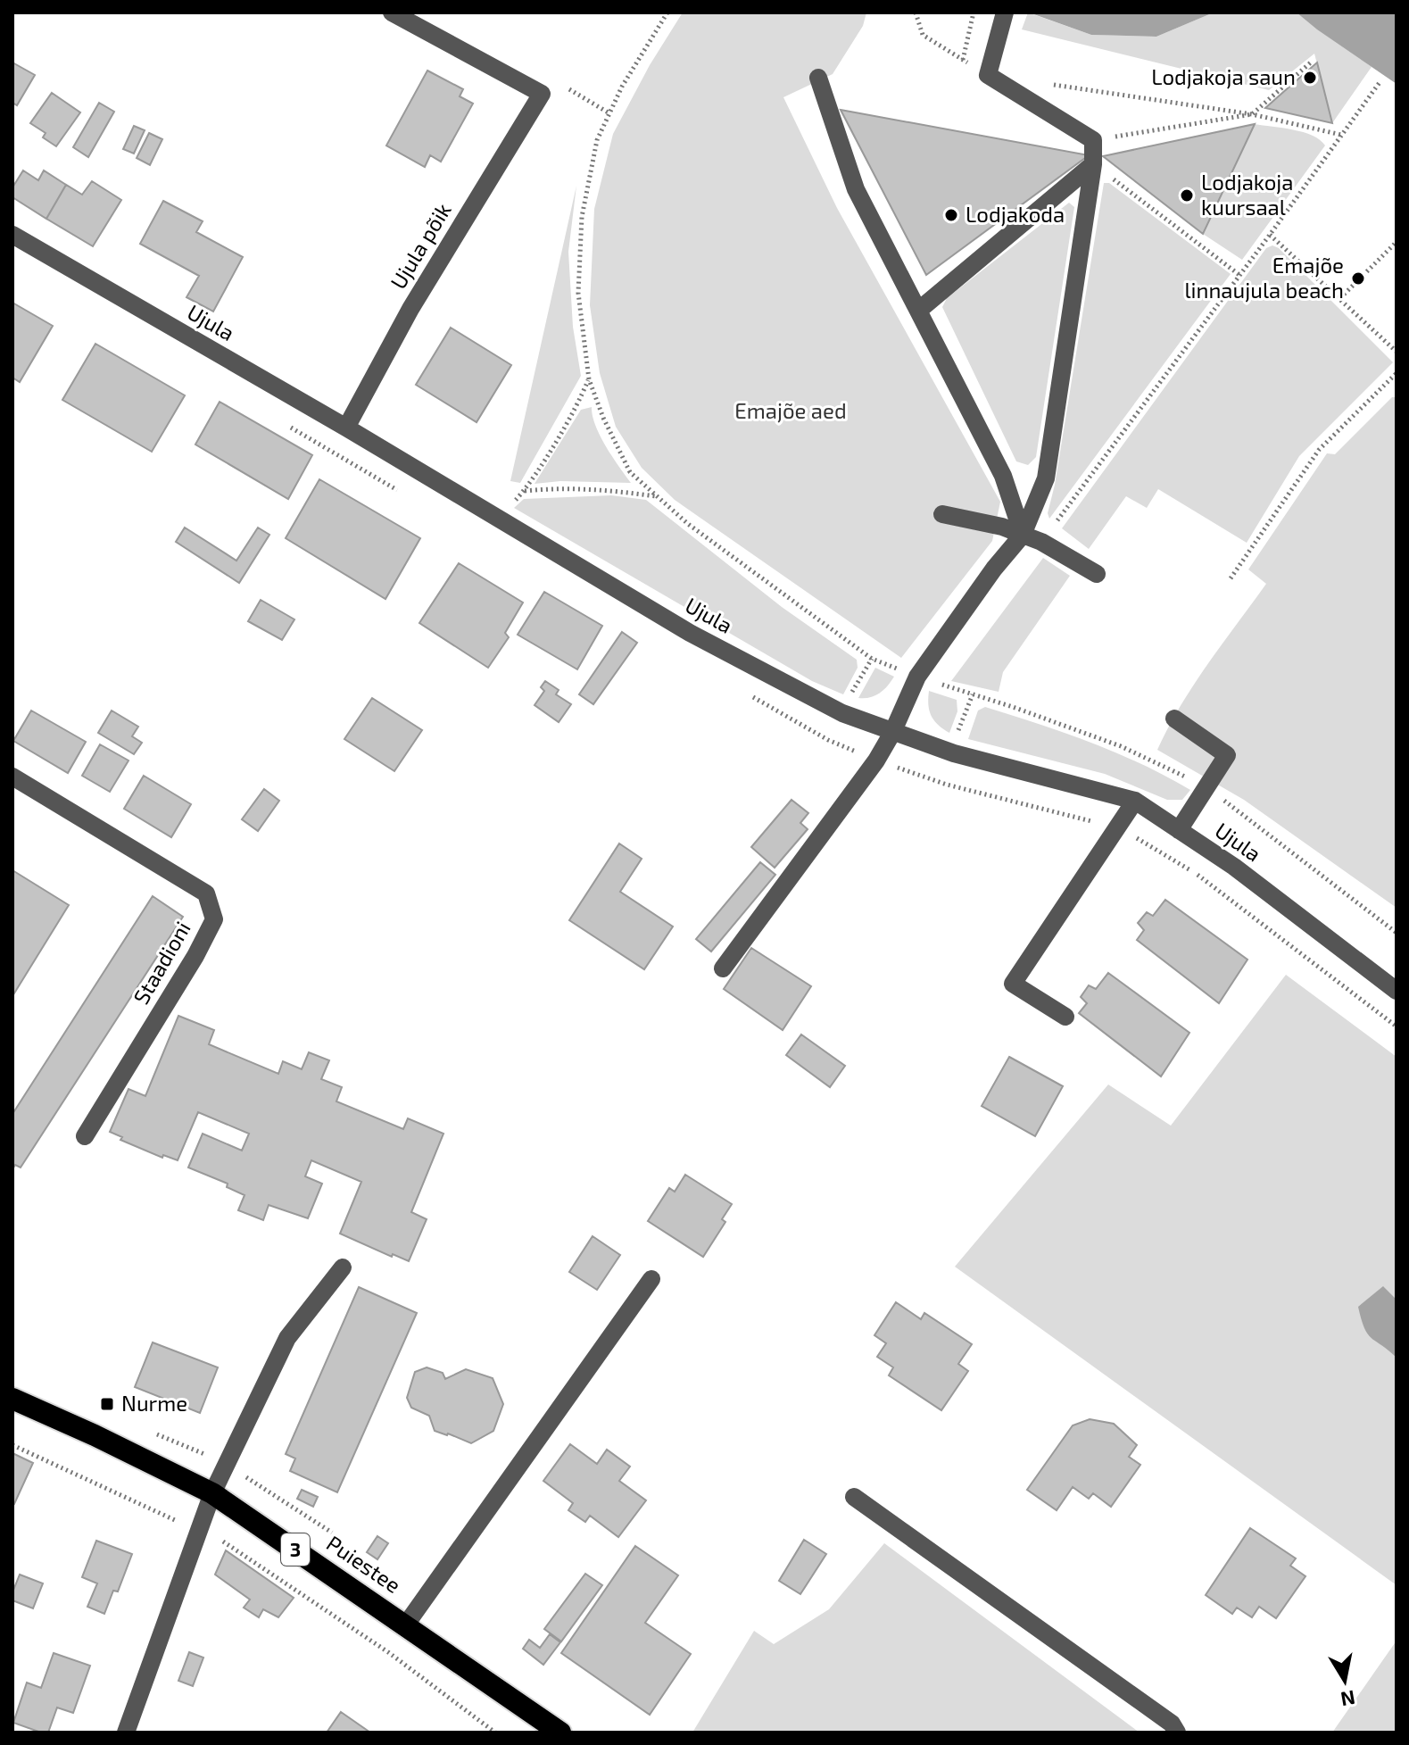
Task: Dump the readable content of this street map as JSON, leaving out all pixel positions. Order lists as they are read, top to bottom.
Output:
{
  "streets": {
    "highway": ["3", "Puiestee"],
    "street": ["Ujula põik", "Ujula", "Staadioni"]
  },
  "crossings": [
    ["Ujula põik", "Ujula"]
  ],
  "parks": ["Emajõe aed"],
  "places": {
    "other": [
      "Lodjakoja saun",
      "Lodjakoja kuursaal",
      "Lodjakoda",
      "Emajõe linnaujula beach"
    ],
    "transit": ["Nurme"]
  },
  "north": "bottom"
}
